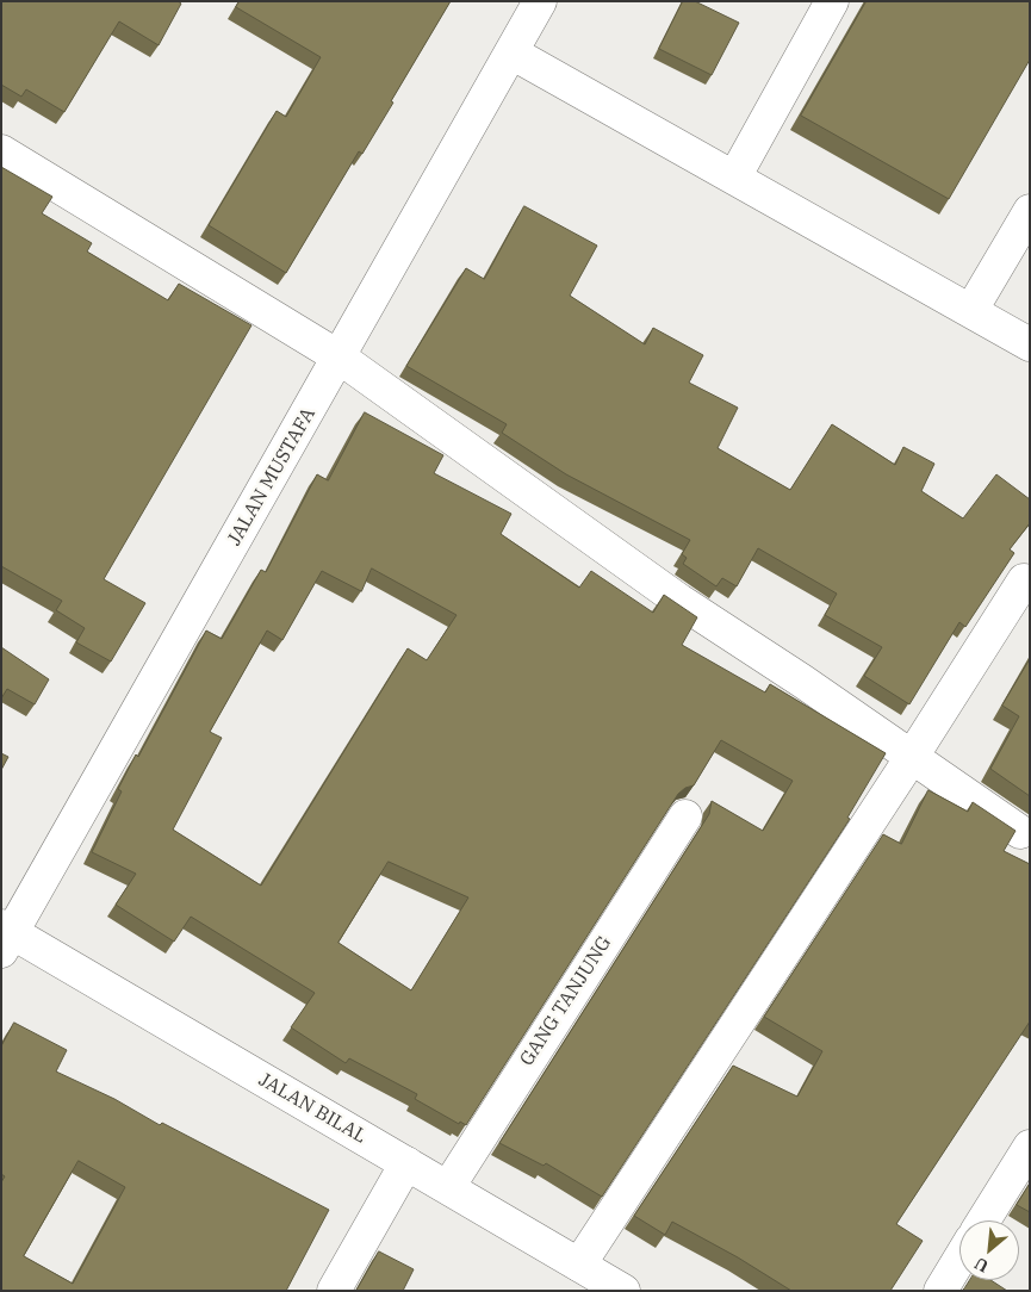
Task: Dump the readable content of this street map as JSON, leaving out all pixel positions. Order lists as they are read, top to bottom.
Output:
{
  "streets": {
    "street": ["JALAN MUSTAFA", "GANG TANJUNG", "JALAN BILAL"]
  },
  "crossings": [
    ["JALAN MUSTAFA", "JALAN BILAL"],
    ["GANG TANJUNG", "JALAN BILAL"]
  ],
  "north": "bottom left"
}
